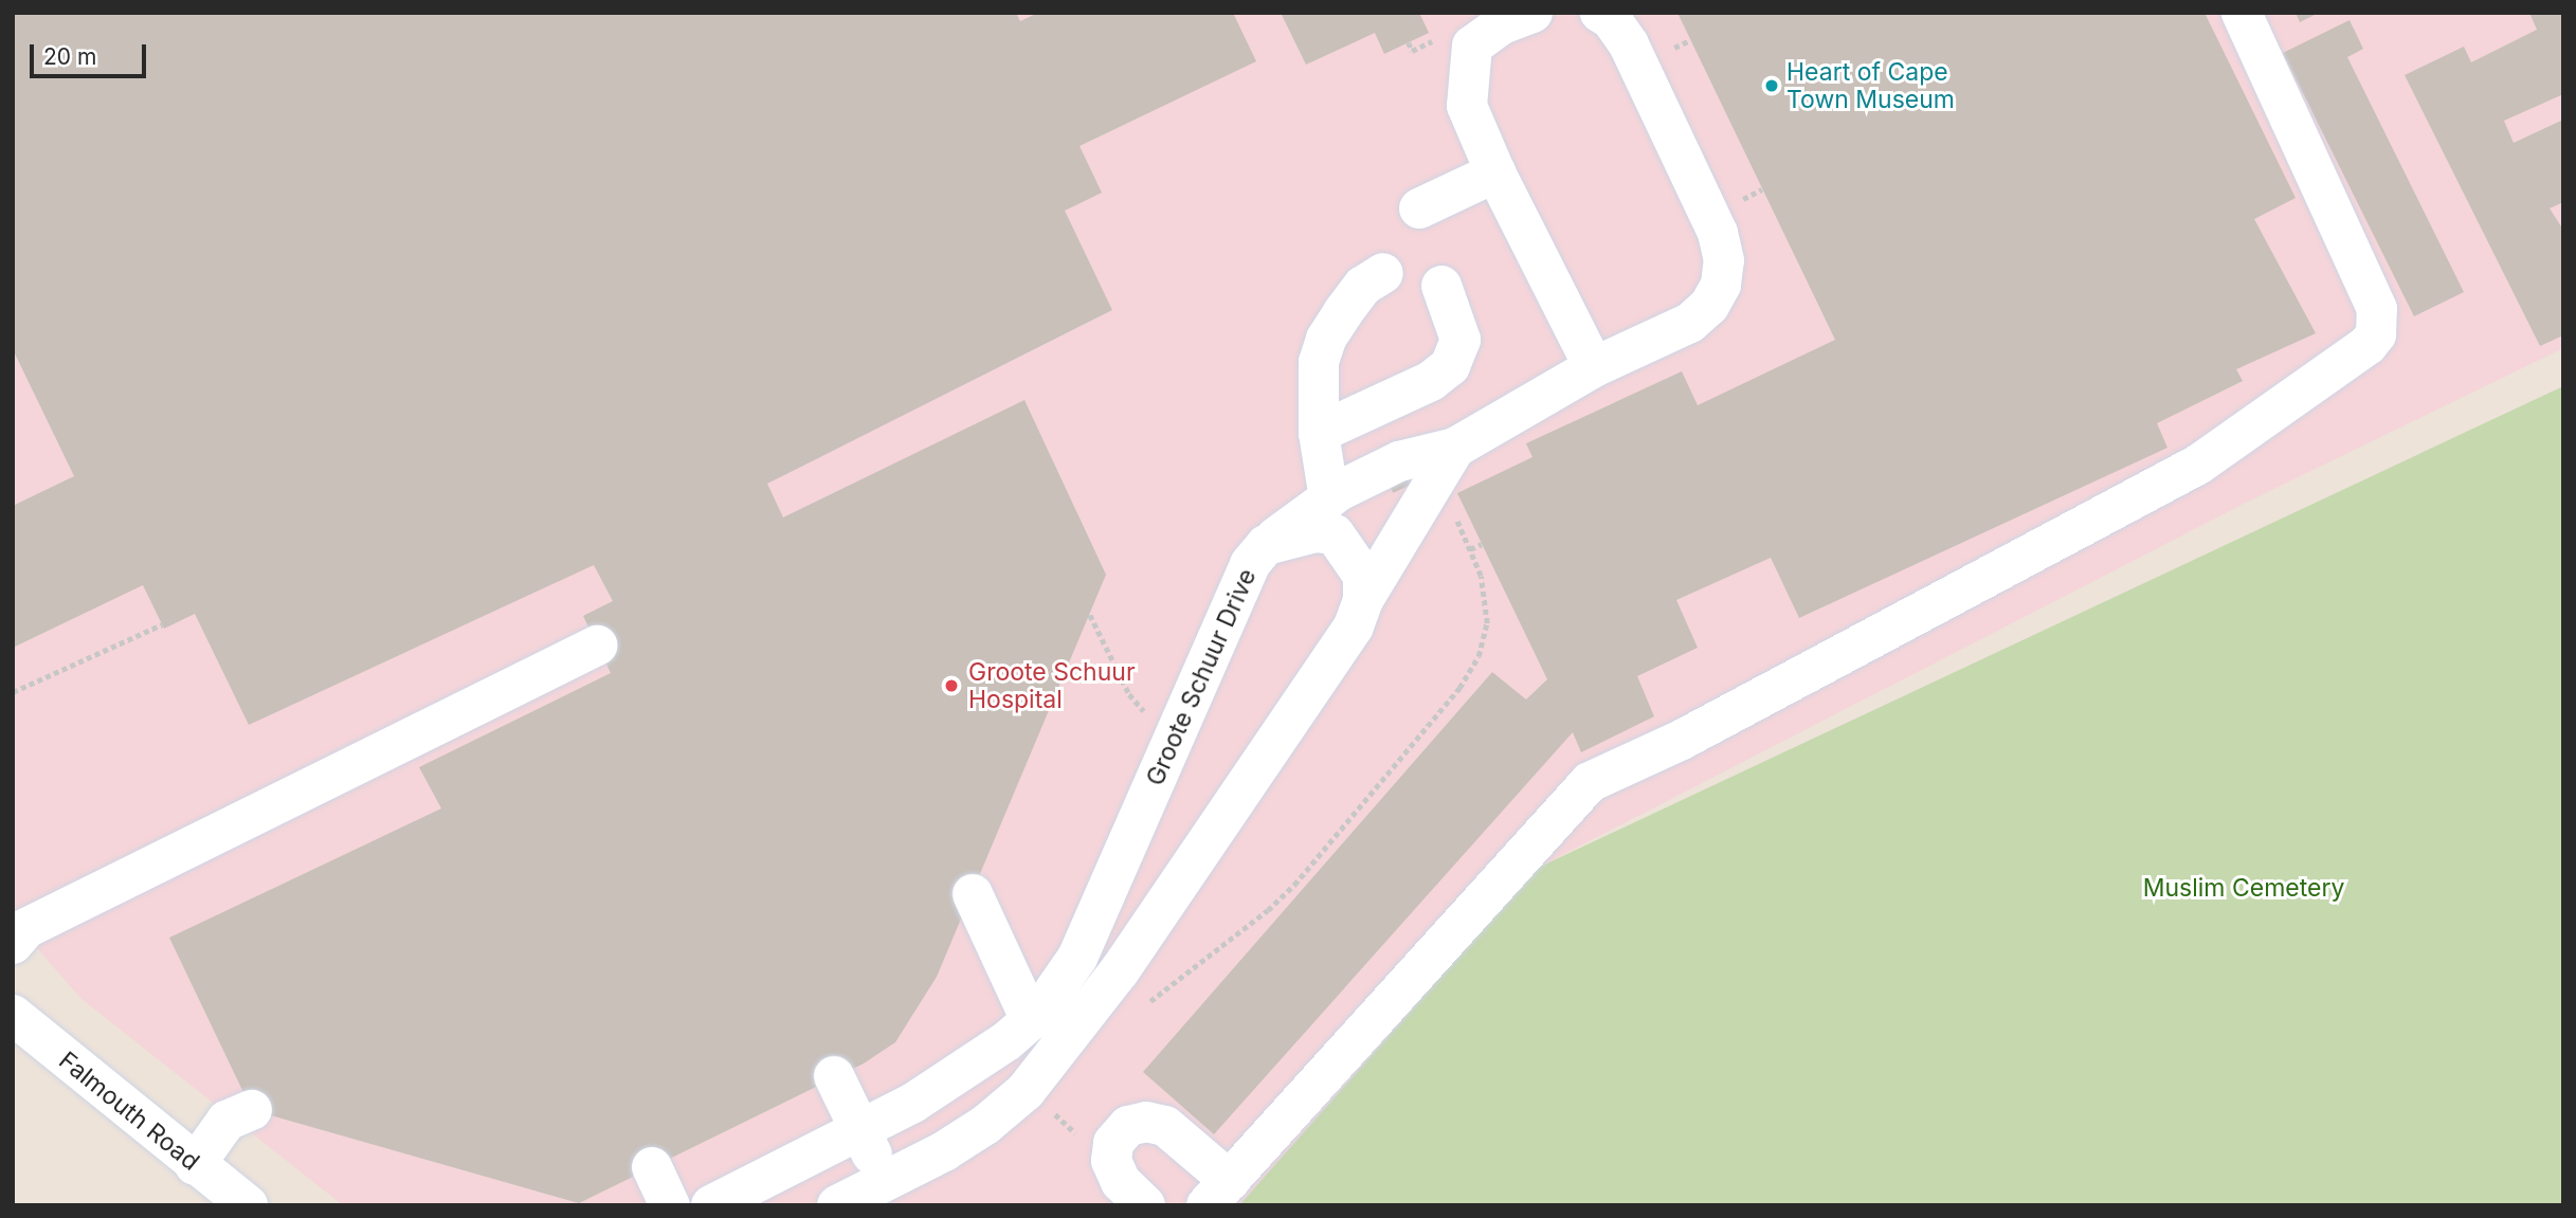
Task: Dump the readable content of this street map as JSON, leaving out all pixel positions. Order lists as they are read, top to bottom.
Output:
{
  "streets": {
    "street": ["Groote Schuur Drive", "Falmouth Road"]
  },
  "parks": ["Muslim Cemetery"],
  "places": ["Heart of Cape Town Museum", "Groote Schuur Hospital"],
  "scale_bar": "20 m"
}
